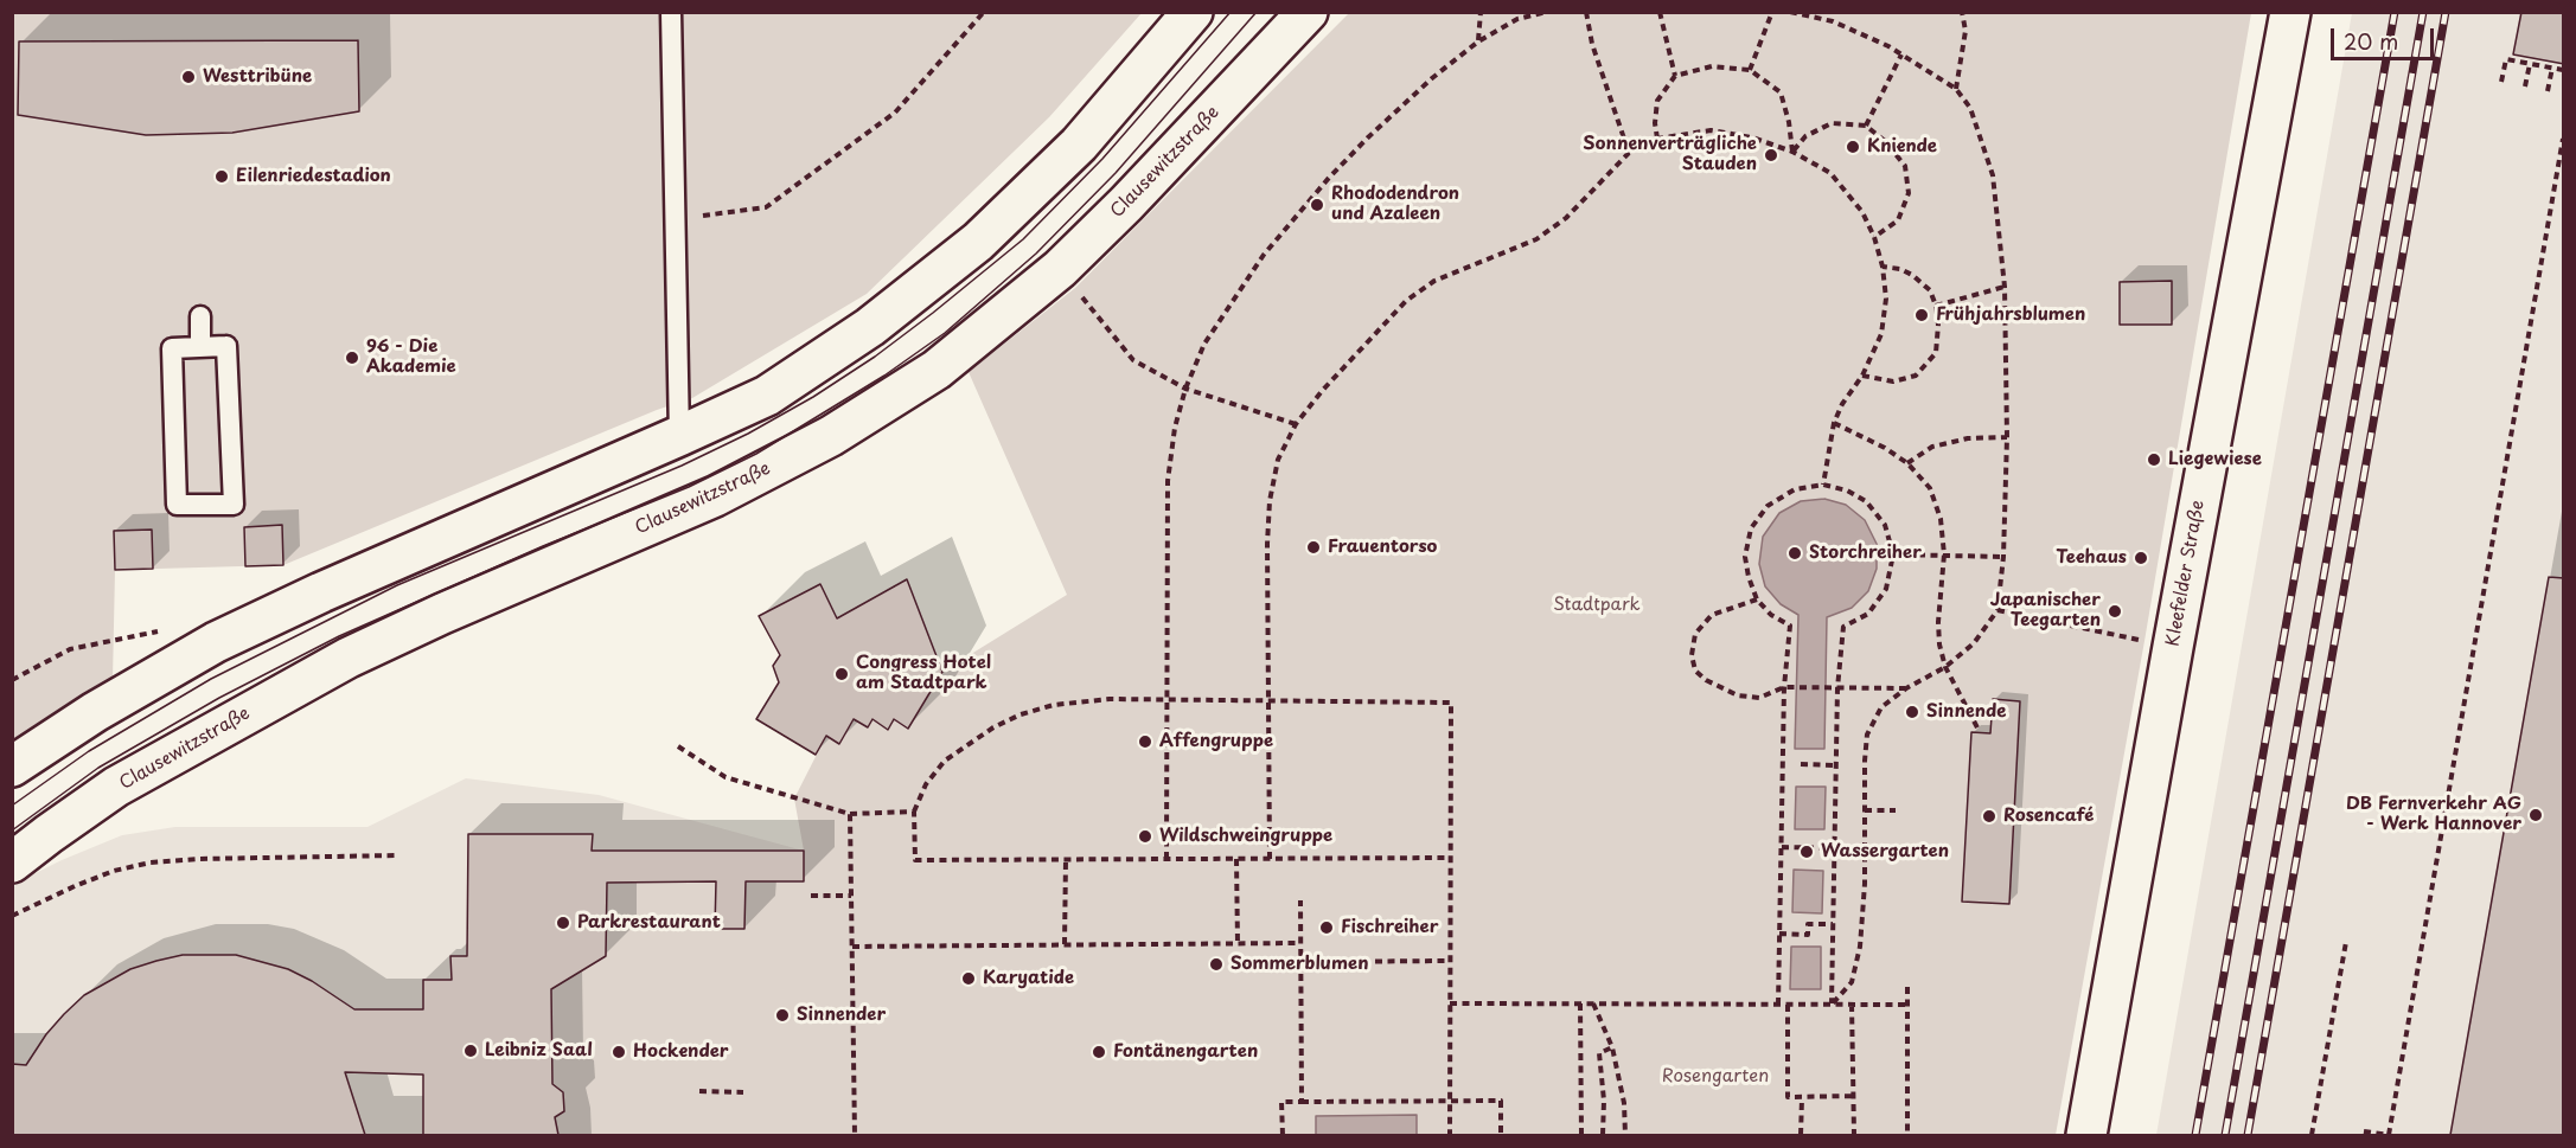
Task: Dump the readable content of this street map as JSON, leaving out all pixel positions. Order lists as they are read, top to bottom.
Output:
{
  "streets": {
    "street": ["Clausewitzstraße", "Kleefelder Straße"]
  },
  "parks": ["Stadtpark", "Rosengarten"],
  "places": [
    "Westtribüne",
    "Kniende",
    "Sonnenverträgliche Stauden",
    "Eilenriedestadion",
    "Rhododendron und Azaleen",
    "Frühjahrsblumen",
    "96 - Die Akademie",
    "Liegewiese",
    "Frauentorso",
    "Storchreiher",
    "Teehaus",
    "Japanischer Teegarten",
    "Congress Hotel am Stadtpark",
    "Sinnende",
    "Affengruppe",
    "DB Fernverkehr AG - Werk Hannover",
    "Rosencafé",
    "Wildschweingruppe",
    "Wassergarten",
    "Parkrestaurant",
    "Fischreiher",
    "Sommerblumen",
    "Karyatide",
    "Sinnender",
    "Leibniz Saal",
    "Hockender",
    "Fontänengarten"
  ],
  "scale_bar": "20 m"
}
